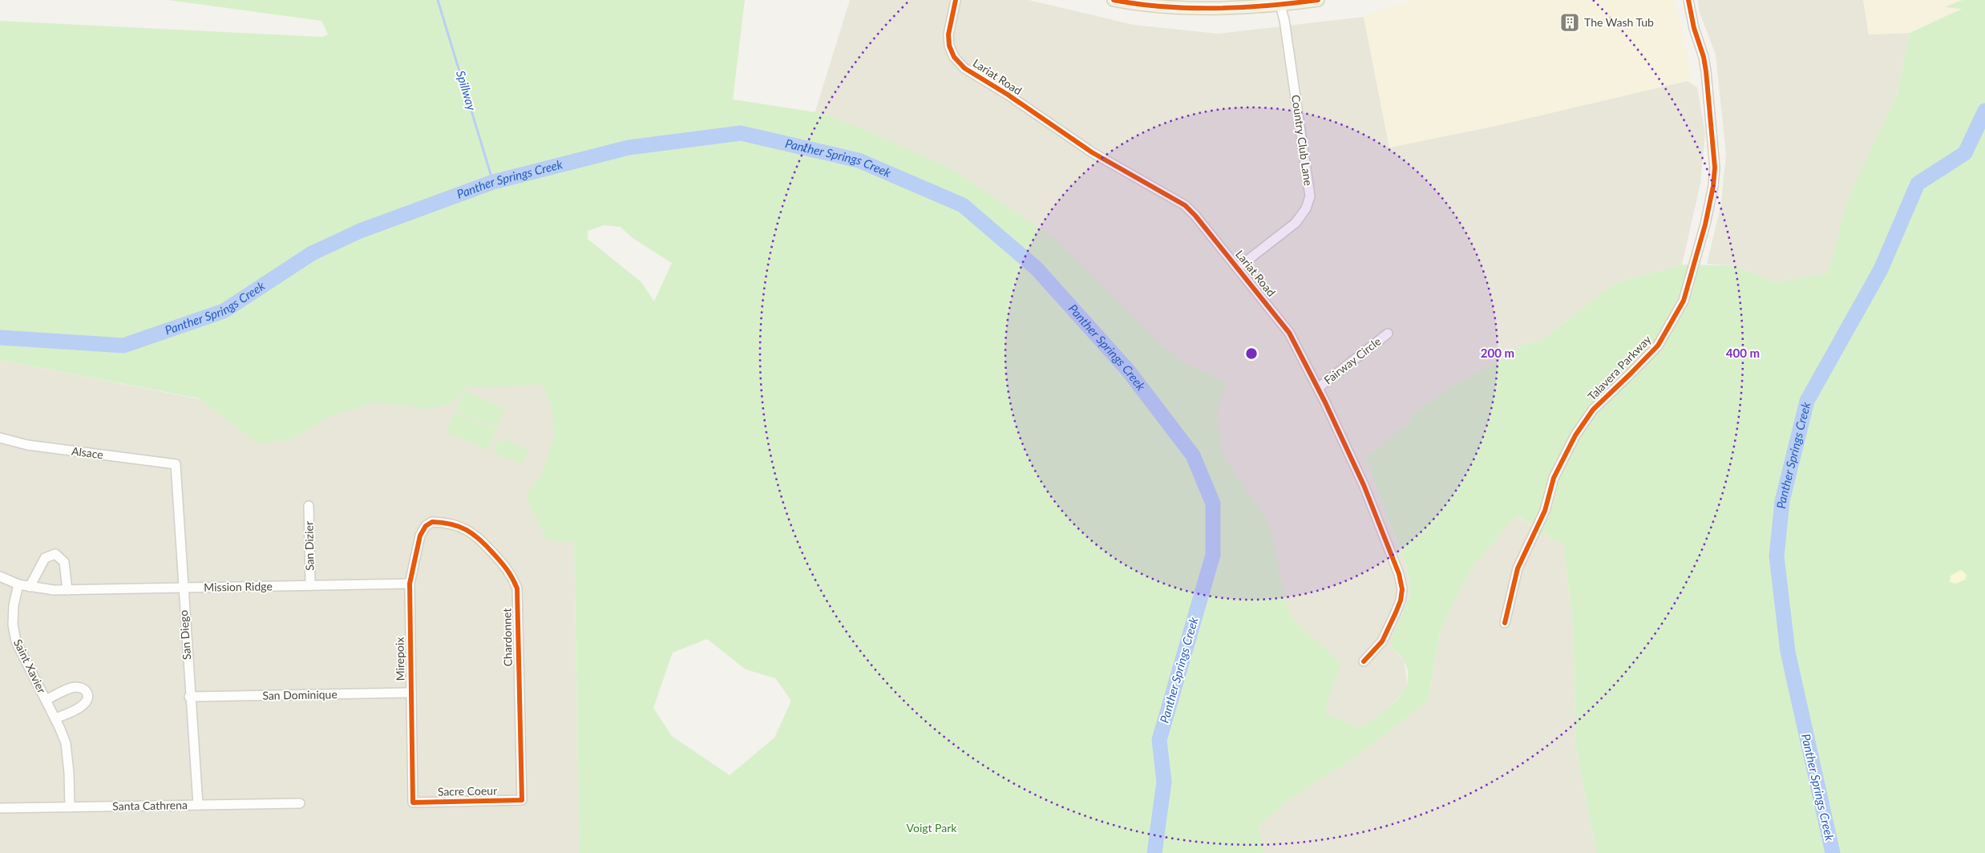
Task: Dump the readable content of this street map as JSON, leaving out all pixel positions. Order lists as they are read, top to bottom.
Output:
{
  "streets": {
    "street": [
      "Lariat Road",
      "Country Club Lane",
      "Fairway Circle",
      "Talavera Parkway",
      "Alsace",
      "San Dizier",
      "Mission Ridge",
      "San Diego",
      "Chardonnet",
      "Mirepoix",
      "Saint Xavier",
      "San Dominique",
      "Sacre Coeur",
      "Santa Cathrena"
    ]
  },
  "crossings": [
    ["Lariat Road", "Country Club Lane"],
    ["Lariat Road", "Fairway Circle"],
    ["Alsace", "San Diego"],
    ["San Dizier", "Mission Ridge"],
    ["Mission Ridge", "San Diego"],
    ["Mission Ridge", "Mirepoix"],
    ["Mission Ridge", "Saint Xavier"],
    ["San Diego", "San Dominique"],
    ["San Diego", "Santa Cathrena"],
    ["Chardonnet", "Mirepoix"],
    ["Chardonnet", "Sacre Coeur"],
    ["Mirepoix", "San Dominique"],
    ["Mirepoix", "Sacre Coeur"],
    ["Saint Xavier", "Santa Cathrena"]
  ],
  "water": ["Spillway", "Panther Springs Creek"],
  "parks": ["Voigt Park"],
  "places": {
    "building": ["The Wash Tub"]
  },
  "rings": ["200 m", "400 m"]
}
